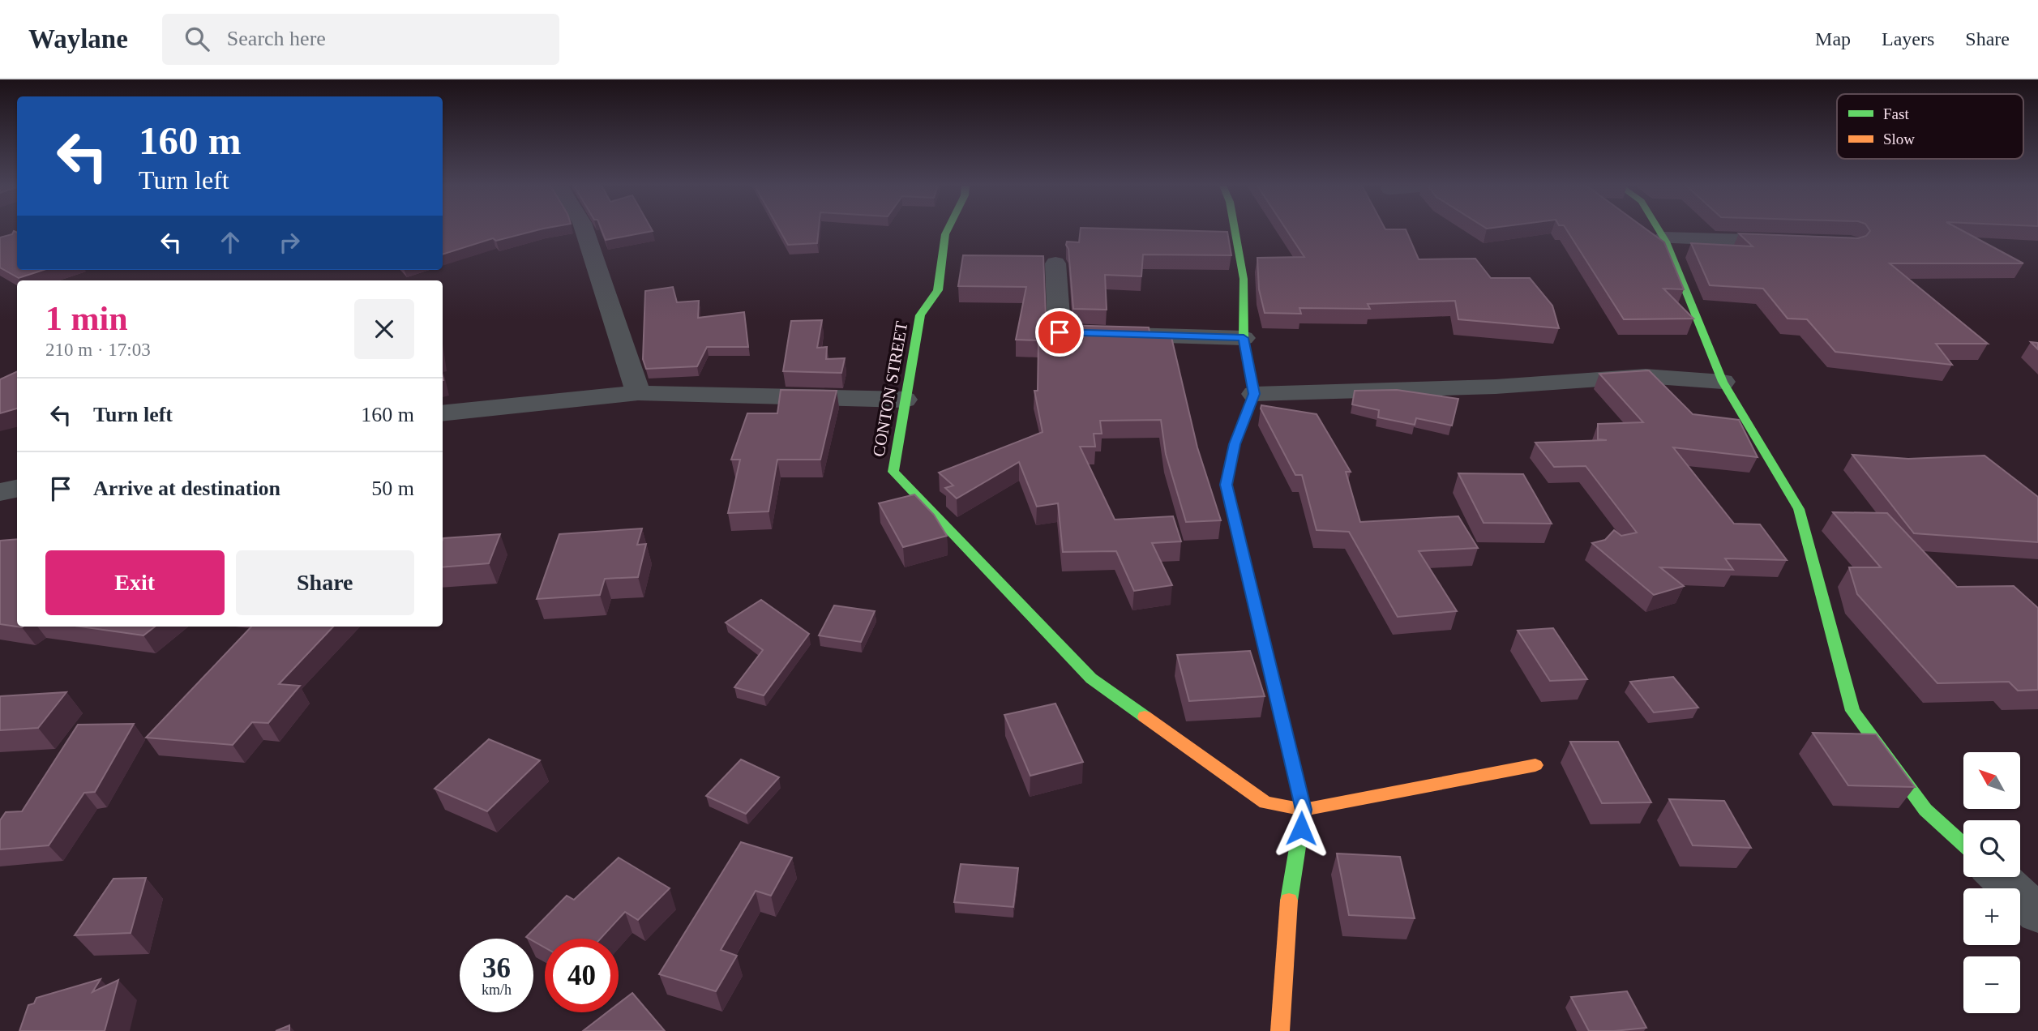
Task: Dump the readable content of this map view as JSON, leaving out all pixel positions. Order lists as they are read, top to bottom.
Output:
{
  "streets": {
    "street": ["CONTON STREET"]
  },
  "legend": ["Fast", "Slow"],
  "north": "top left",
  "page": {
    "header": "Waylane",
    "search": "Search here",
    "nav": ["Map", "Layers", "Share"],
    "turn": ["160 m", "Turn left"],
    "heading": ["1 min", "210 m · 17:03"],
    "list": [
      {
        "name": "Turn left",
        "value": "160 m"
      },
      {
        "name": "Arrive at destination",
        "value": "50 m"
      }
    ],
    "buttons": ["Exit", "Share"],
    "map_buttons": ["+", "−"],
    "speed": "36 km/h",
    "limit": "40"
  }
}
